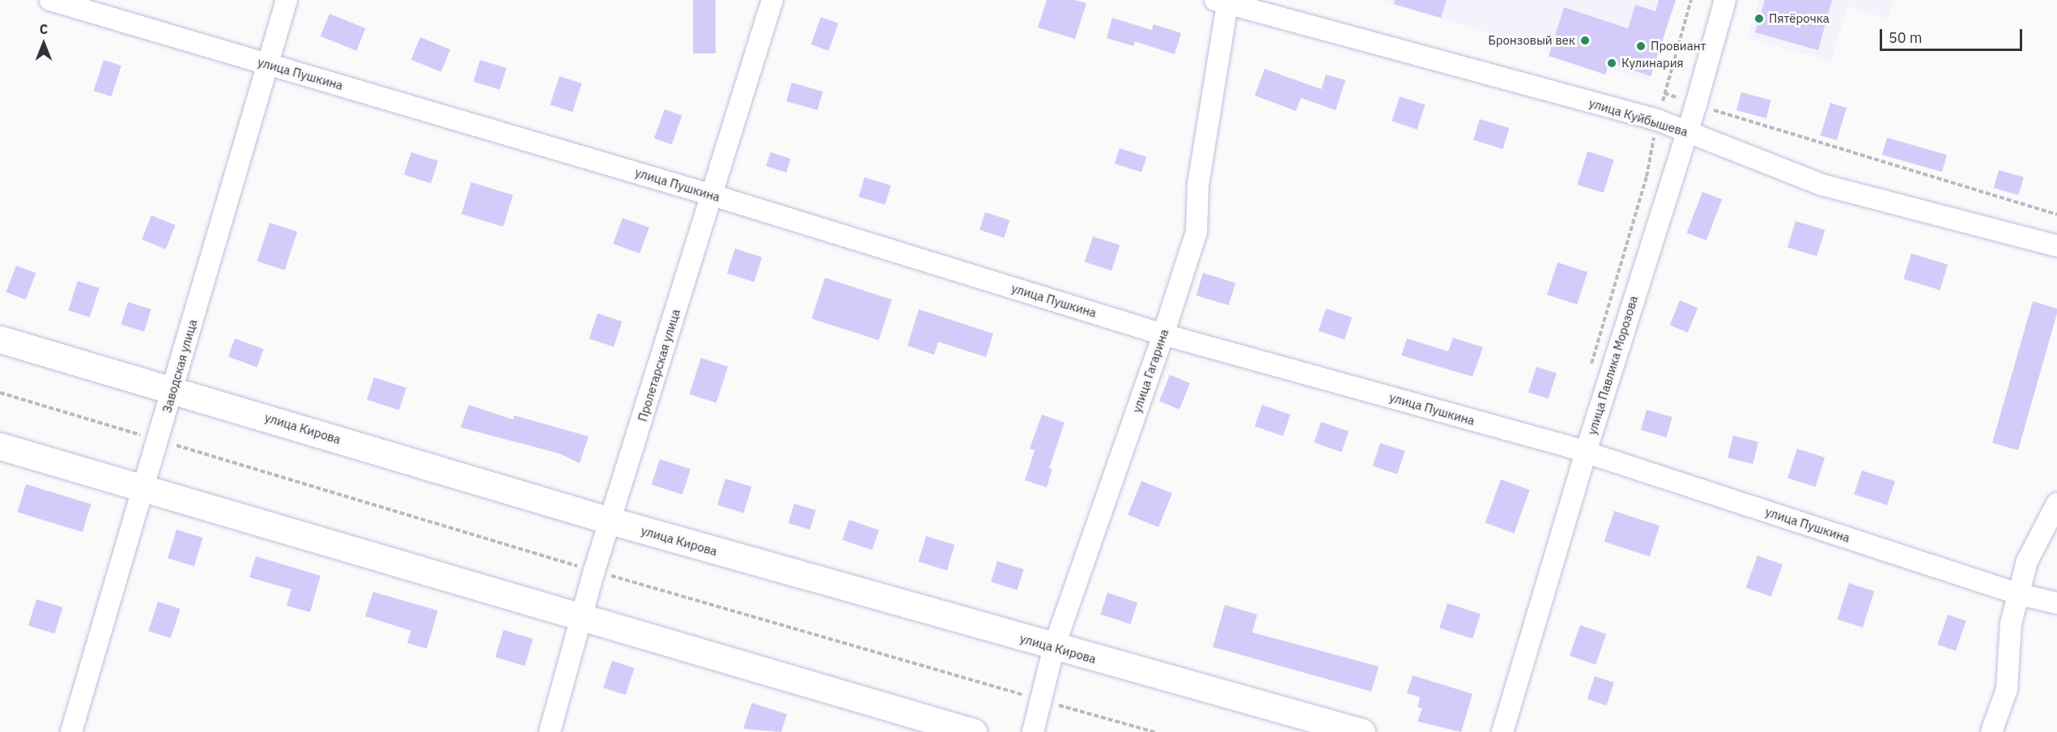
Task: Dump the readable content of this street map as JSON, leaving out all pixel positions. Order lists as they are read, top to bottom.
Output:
{
  "streets": {
    "main road": ["улица Кирова"],
    "street": [
      "улица Пушкина",
      "улица Куйбышева",
      "Пролетарская улица",
      "улица Павлика Морозова",
      "Заводская улица",
      "улица Гагарина"
    ]
  },
  "crossings": [
    ["улица Пушкина", "Пролетарская улица"],
    ["улица Пушкина", "улица Павлика Морозова"],
    ["улица Пушкина", "Заводская улица"],
    ["улица Пушкина", "улица Гагарина"],
    ["улица Куйбышева", "улица Павлика Морозова"],
    ["улица Куйбышева", "улица Гагарина"],
    ["Пролетарская улица", "улица Кирова"],
    ["Заводская улица", "улица Кирова"],
    ["улица Гагарина", "улица Кирова"]
  ],
  "places": [
    "Пятёрочка",
    "Бронзовый век",
    "Провиант",
    "Кулинария"
  ],
  "scale_bar": "50 m",
  "north": "top"
}
